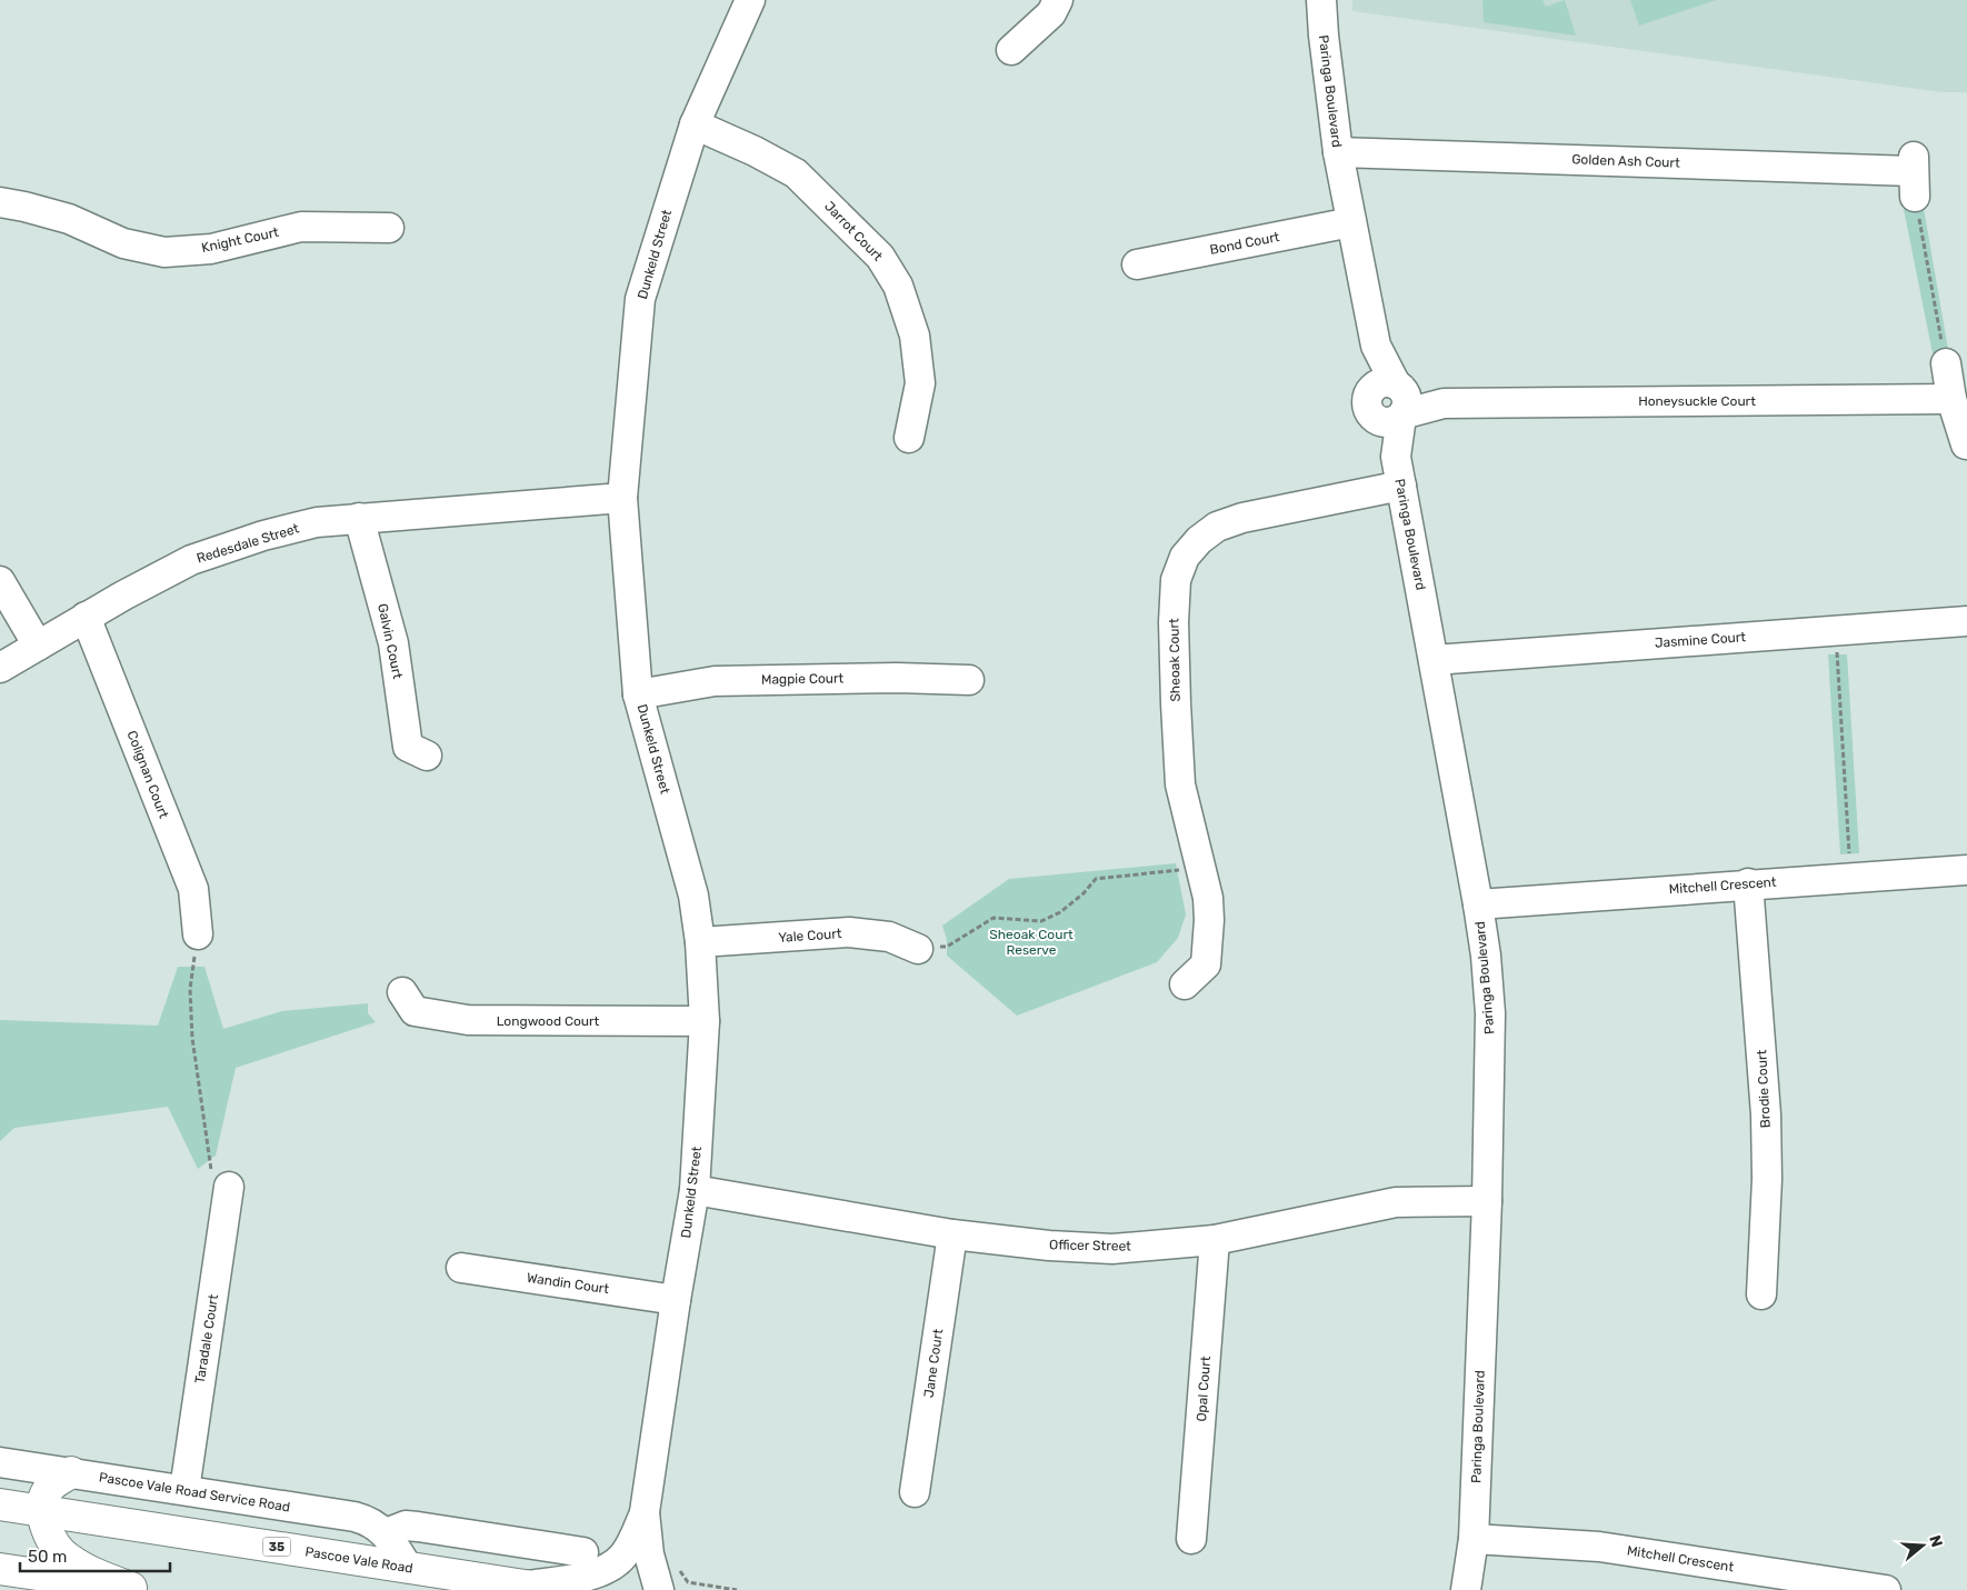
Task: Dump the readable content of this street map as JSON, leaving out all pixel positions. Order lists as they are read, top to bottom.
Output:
{
  "streets": {
    "main road": ["35", "Pascoe Vale Road"],
    "street": [
      "Paringa Boulevard",
      "Golden Ash Court",
      "Jarrot Court",
      "Knight Court",
      "Bond Court",
      "Dunkeld Street",
      "Honeysuckle Court",
      "Redesdale Street",
      "Jasmine Court",
      "Galvin Court",
      "Sheoak Court",
      "Magpie Court",
      "Colignan Court",
      "Mitchell Crescent",
      "Yale Court",
      "Longwood Court",
      "Brodie Court",
      "Officer Street",
      "Wandin Court",
      "Taradale Court",
      "Jane Court",
      "Opal Court",
      "Pascoe Vale Road Service Road"
    ]
  },
  "crossings": [
    ["Paringa Boulevard", "Golden Ash Court"],
    ["Paringa Boulevard", "Bond Court"],
    ["Paringa Boulevard", "Honeysuckle Court"],
    ["Paringa Boulevard", "Jasmine Court"],
    ["Paringa Boulevard", "Sheoak Court"],
    ["Paringa Boulevard", "Mitchell Crescent"],
    ["Paringa Boulevard", "Officer Street"],
    ["Jarrot Court", "Dunkeld Street"],
    ["Dunkeld Street", "Redesdale Street"],
    ["Dunkeld Street", "Magpie Court"],
    ["Dunkeld Street", "Yale Court"],
    ["Dunkeld Street", "Longwood Court"],
    ["Dunkeld Street", "Officer Street"],
    ["Dunkeld Street", "Wandin Court"],
    ["Dunkeld Street", "Pascoe Vale Road"],
    ["Redesdale Street", "Galvin Court"],
    ["Redesdale Street", "Colignan Court"],
    ["Mitchell Crescent", "Brodie Court"],
    ["Officer Street", "Jane Court"],
    ["Officer Street", "Opal Court"],
    ["Taradale Court", "Pascoe Vale Road Service Road"],
    ["Pascoe Vale Road Service Road", "Pascoe Vale Road"]
  ],
  "parks": ["Sheoak Court Reserve"],
  "scale_bar": "50 m",
  "north": "right"
}
